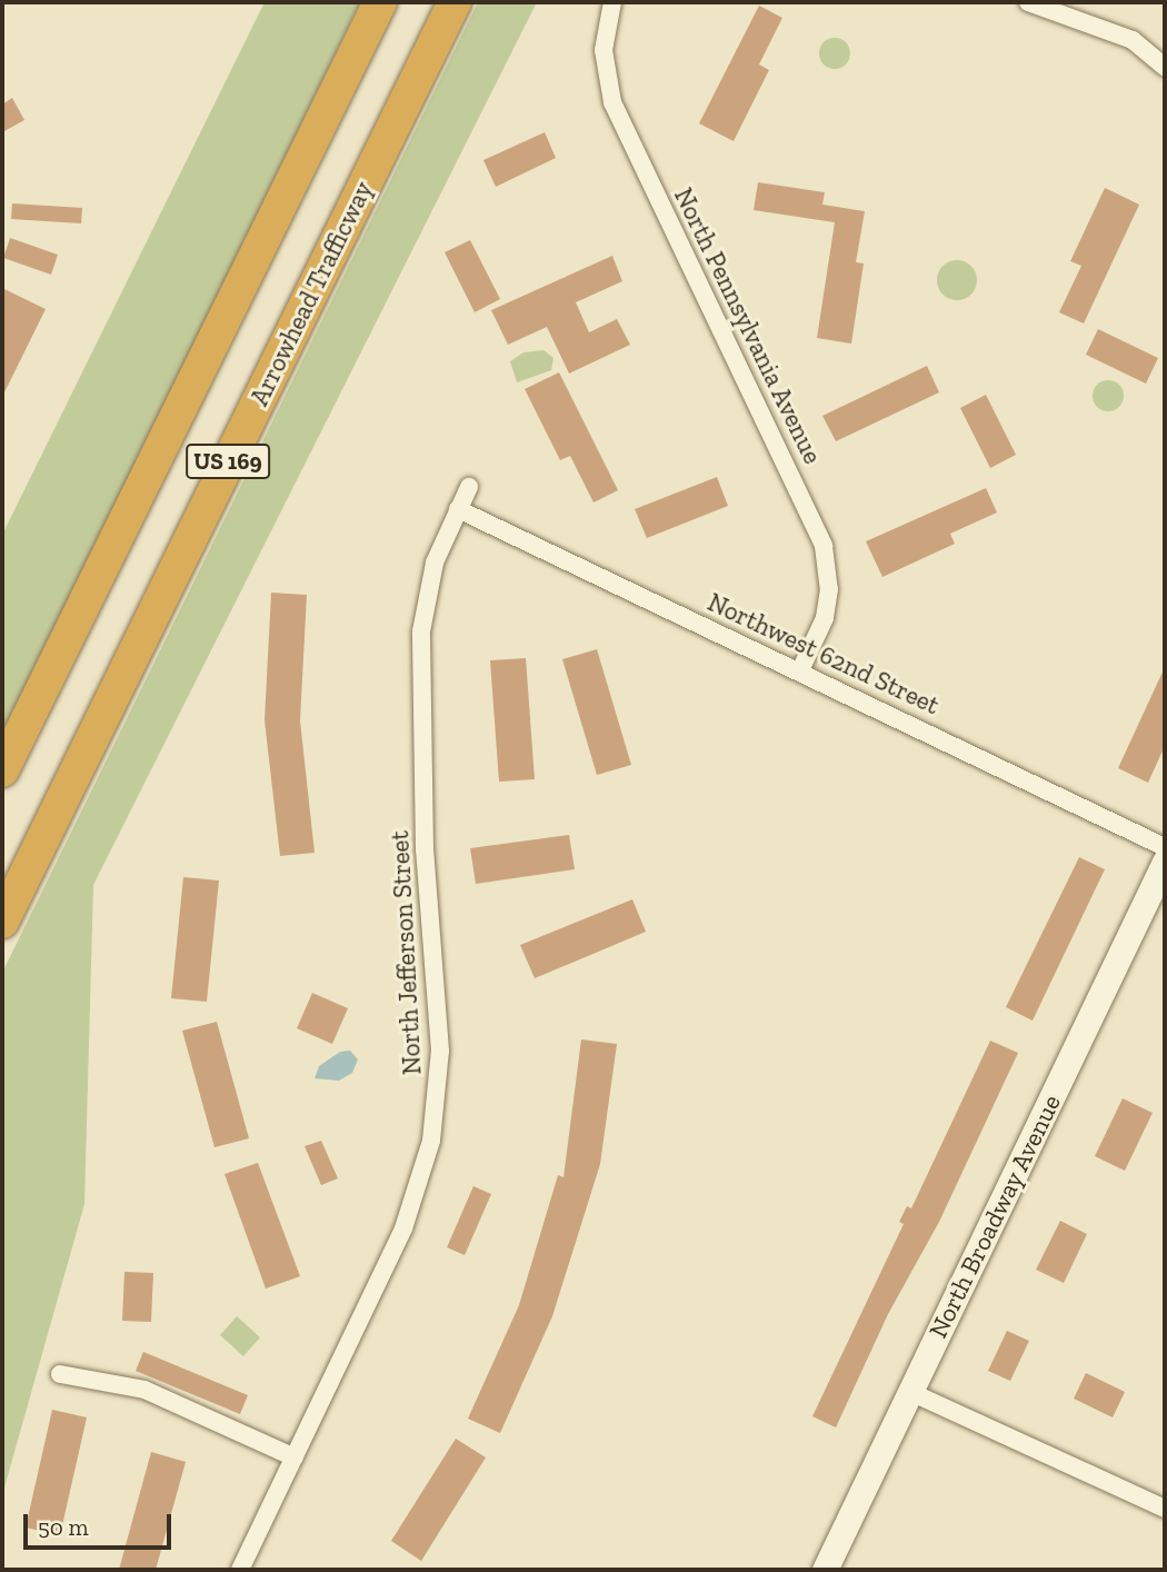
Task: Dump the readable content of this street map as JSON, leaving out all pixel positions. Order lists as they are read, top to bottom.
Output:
{
  "streets": {
    "highway": ["Arrowhead Trafficway", "US 169"],
    "street": [
      "North Pennsylvania Avenue",
      "Northwest 62nd Street",
      "North Jefferson Street",
      "North Broadway Avenue"
    ]
  },
  "crossings": [
    ["North Pennsylvania Avenue", "Northwest 62nd Street"],
    ["Northwest 62nd Street", "North Jefferson Street"]
  ],
  "scale_bar": "50 m"
}
